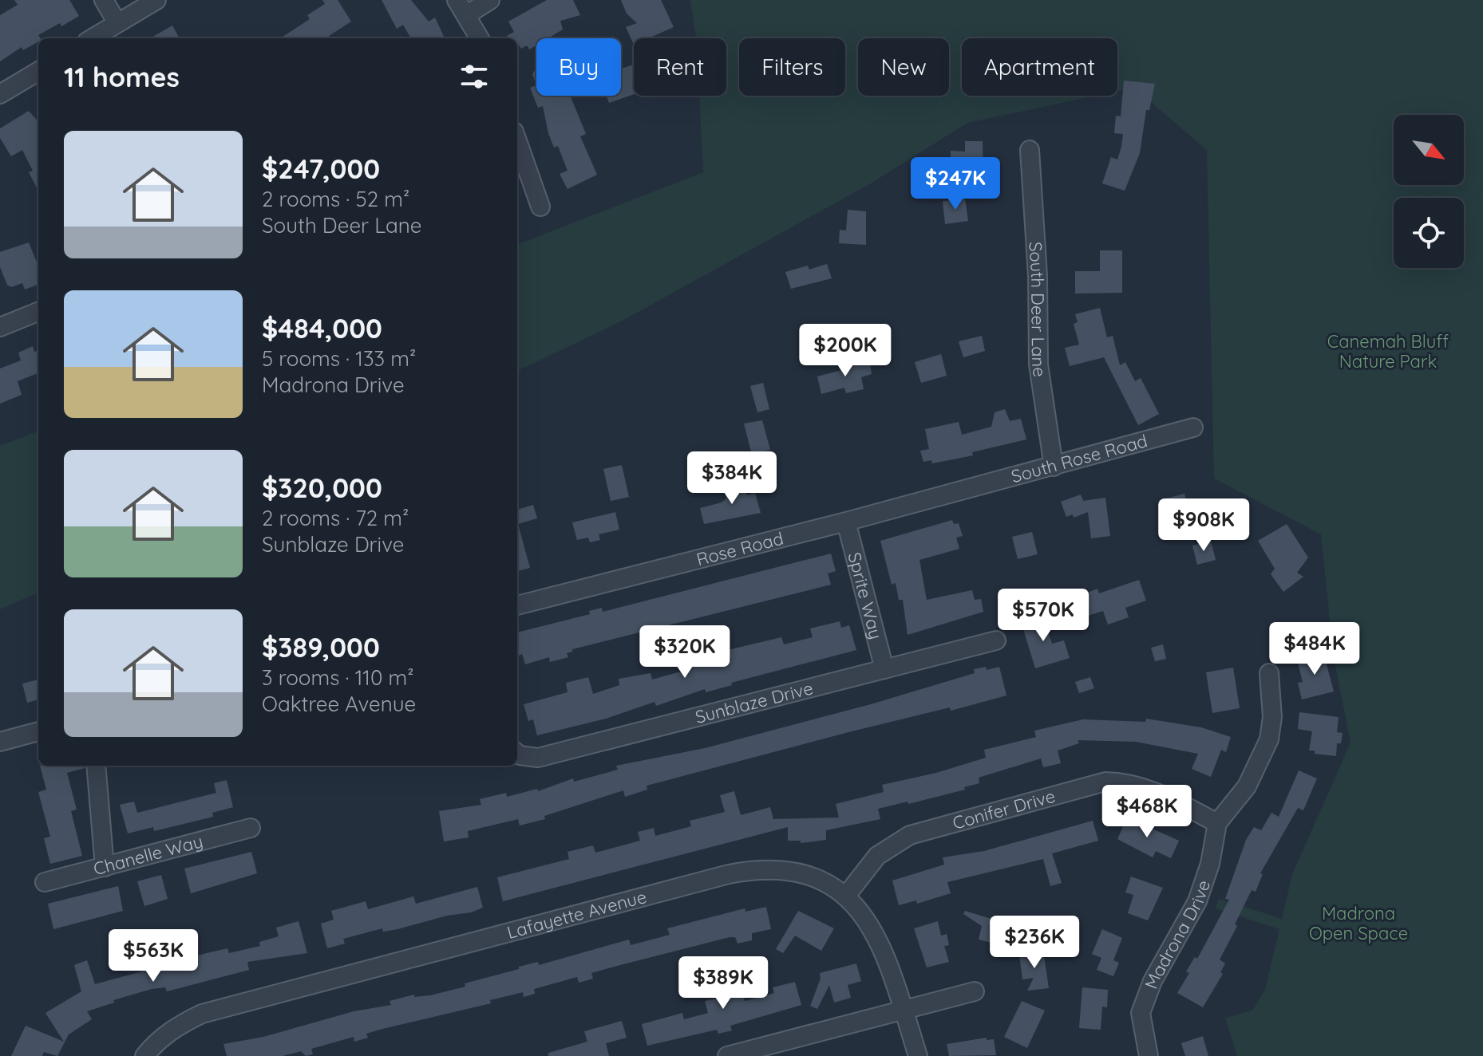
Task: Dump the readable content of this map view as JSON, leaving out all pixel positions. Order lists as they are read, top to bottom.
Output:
{
  "streets": {
    "street": [
      "South Deer Lane",
      "South Rose Road",
      "Rose Road",
      "Sprite Way",
      "Sunblaze Drive",
      "Conifer Drive",
      "Chanelle Way",
      "Lafayette Avenue",
      "Madrona Drive"
    ]
  },
  "crossings": [
    ["South Deer Lane", "South Rose Road"],
    ["South Rose Road", "Rose Road"],
    ["Rose Road", "Sprite Way"],
    ["Sprite Way", "Sunblaze Drive"],
    ["Conifer Drive", "Lafayette Avenue"],
    ["Conifer Drive", "Madrona Drive"]
  ],
  "parks": ["Canemah Bluff Nature Park", "Madrona Open Space"],
  "north": "bottom right",
  "page": {
    "chip": [
      "Buy",
      "Rent",
      "Filters",
      "New",
      "Apartment"
    ],
    "heading": "11 homes",
    "list": [
      {
        "name": "$247,000",
        "note": "2 rooms · 52 m² · South Deer Lane"
      },
      {
        "name": "$484,000",
        "note": "5 rooms · 133 m² · Madrona Drive"
      },
      {
        "name": "$320,000",
        "note": "2 rooms · 72 m² · Sunblaze Drive"
      },
      {
        "name": "$389,000",
        "note": "3 rooms · 110 m² · Oaktree Avenue"
      }
    ],
    "price": [
      "$247K",
      "$200K",
      "$384K",
      "$908K",
      "$570K",
      "$484K",
      "$320K",
      "$468K",
      "$236K",
      "$563K",
      "$389K"
    ]
  }
}
